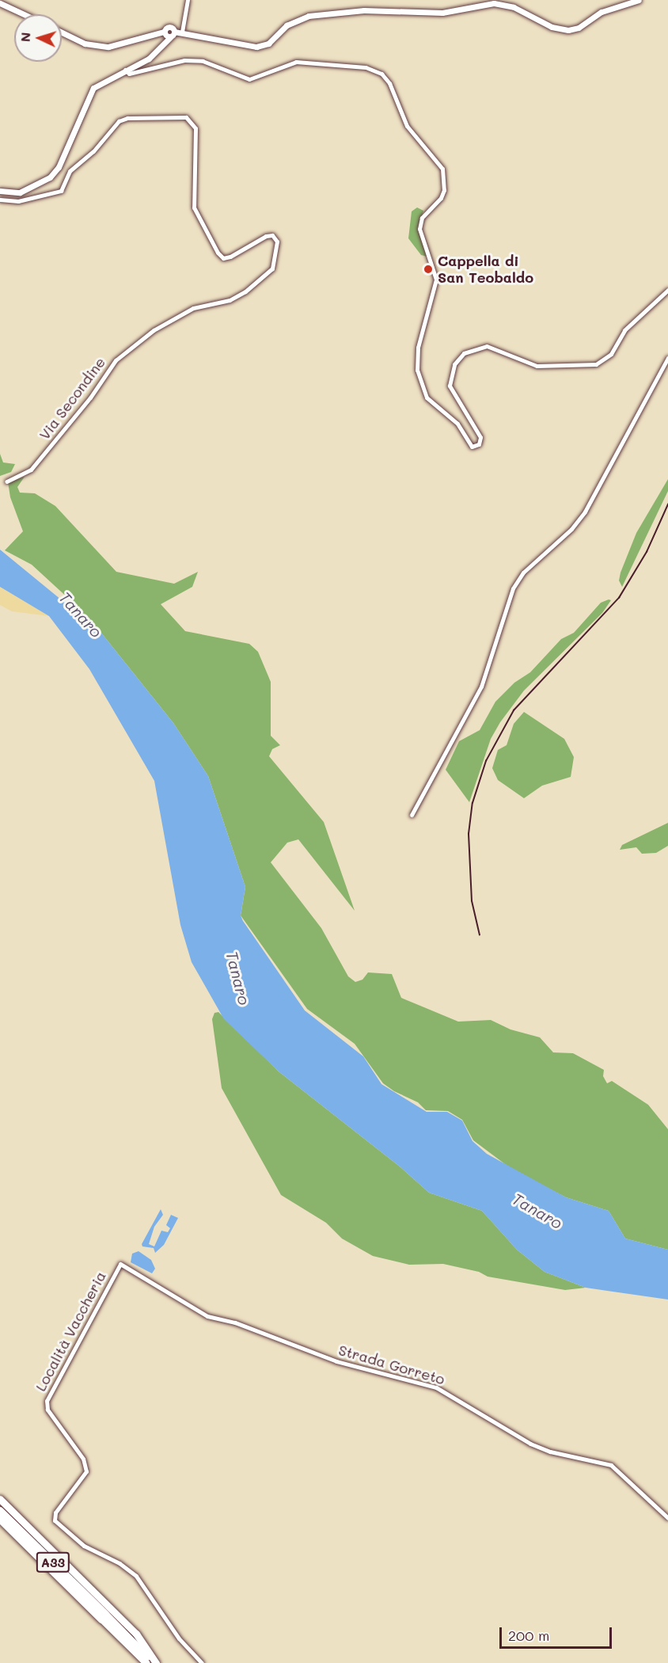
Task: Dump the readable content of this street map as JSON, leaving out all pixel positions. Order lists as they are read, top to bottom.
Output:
{
  "streets": {
    "highway": ["A33"],
    "street": ["Via Secondine", "Località Vaccheria", "Strada Gorreto"]
  },
  "crossings": [
    ["Località Vaccheria", "Strada Gorreto"]
  ],
  "water": ["Tanaro"],
  "places": ["Cappella di San Teobaldo"],
  "scale_bar": "200 m",
  "north": "left"
}
